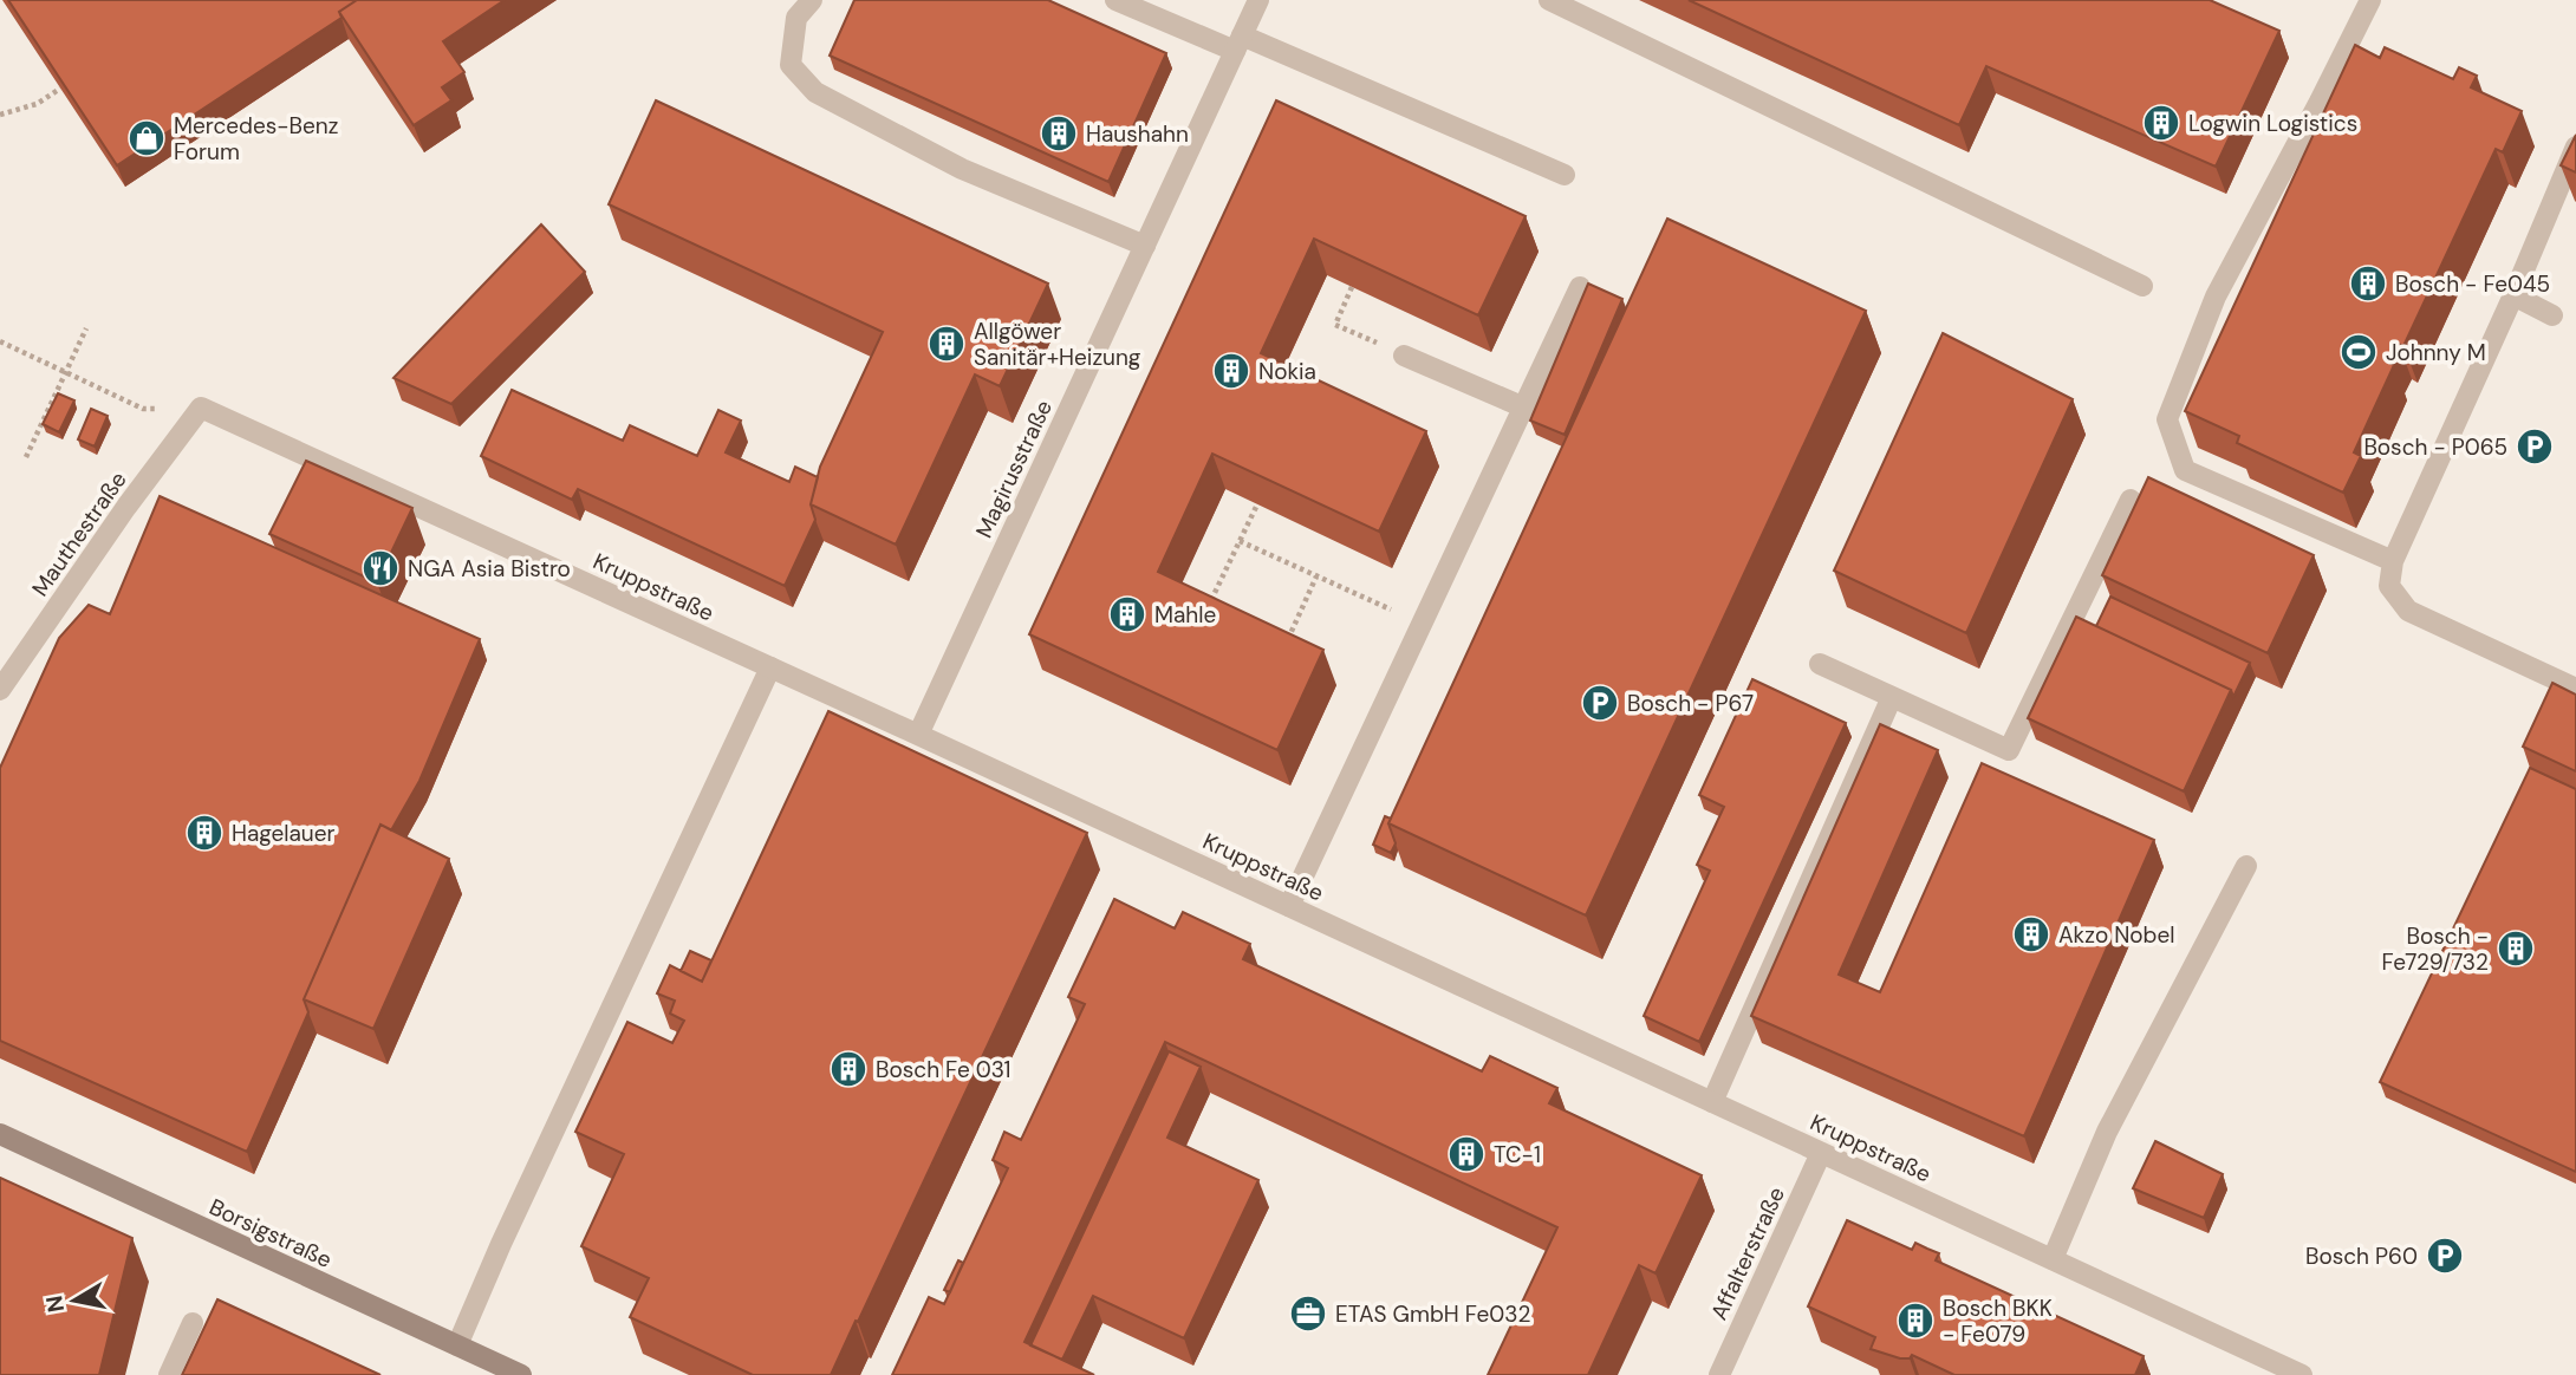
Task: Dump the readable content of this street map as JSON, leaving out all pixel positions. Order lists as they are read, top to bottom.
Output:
{
  "streets": {
    "main road": ["Borsigstraße"],
    "street": [
      "Magirusstraße",
      "Mauthestraße",
      "Kruppstraße",
      "Affalterstraße"
    ]
  },
  "crossings": [
    ["Magirusstraße", "Kruppstraße"],
    ["Mauthestraße", "Kruppstraße"],
    ["Kruppstraße", "Affalterstraße"]
  ],
  "places": {
    "building": [
      "Logwin Logistics",
      "Haushahn",
      "Bosch - Fe045",
      "Allgöwer Sanitär+Heizung",
      "Nokia",
      "Mahle",
      "Hagelauer",
      "Akzo Nobel",
      "Bosch - Fe729/732",
      "Bosch Fe 031",
      "TC-1",
      "Bosch BKK - Fe079"
    ],
    "shop": ["Mercedes-Benz Forum"],
    "sports": ["Johnny M"],
    "parking": ["Bosch - P065", "Bosch - P67", "Bosch P60"],
    "restaurant": ["NGA Asia Bistro"],
    "office": ["ETAS GmbH Fe032"]
  },
  "north": "left"
}
